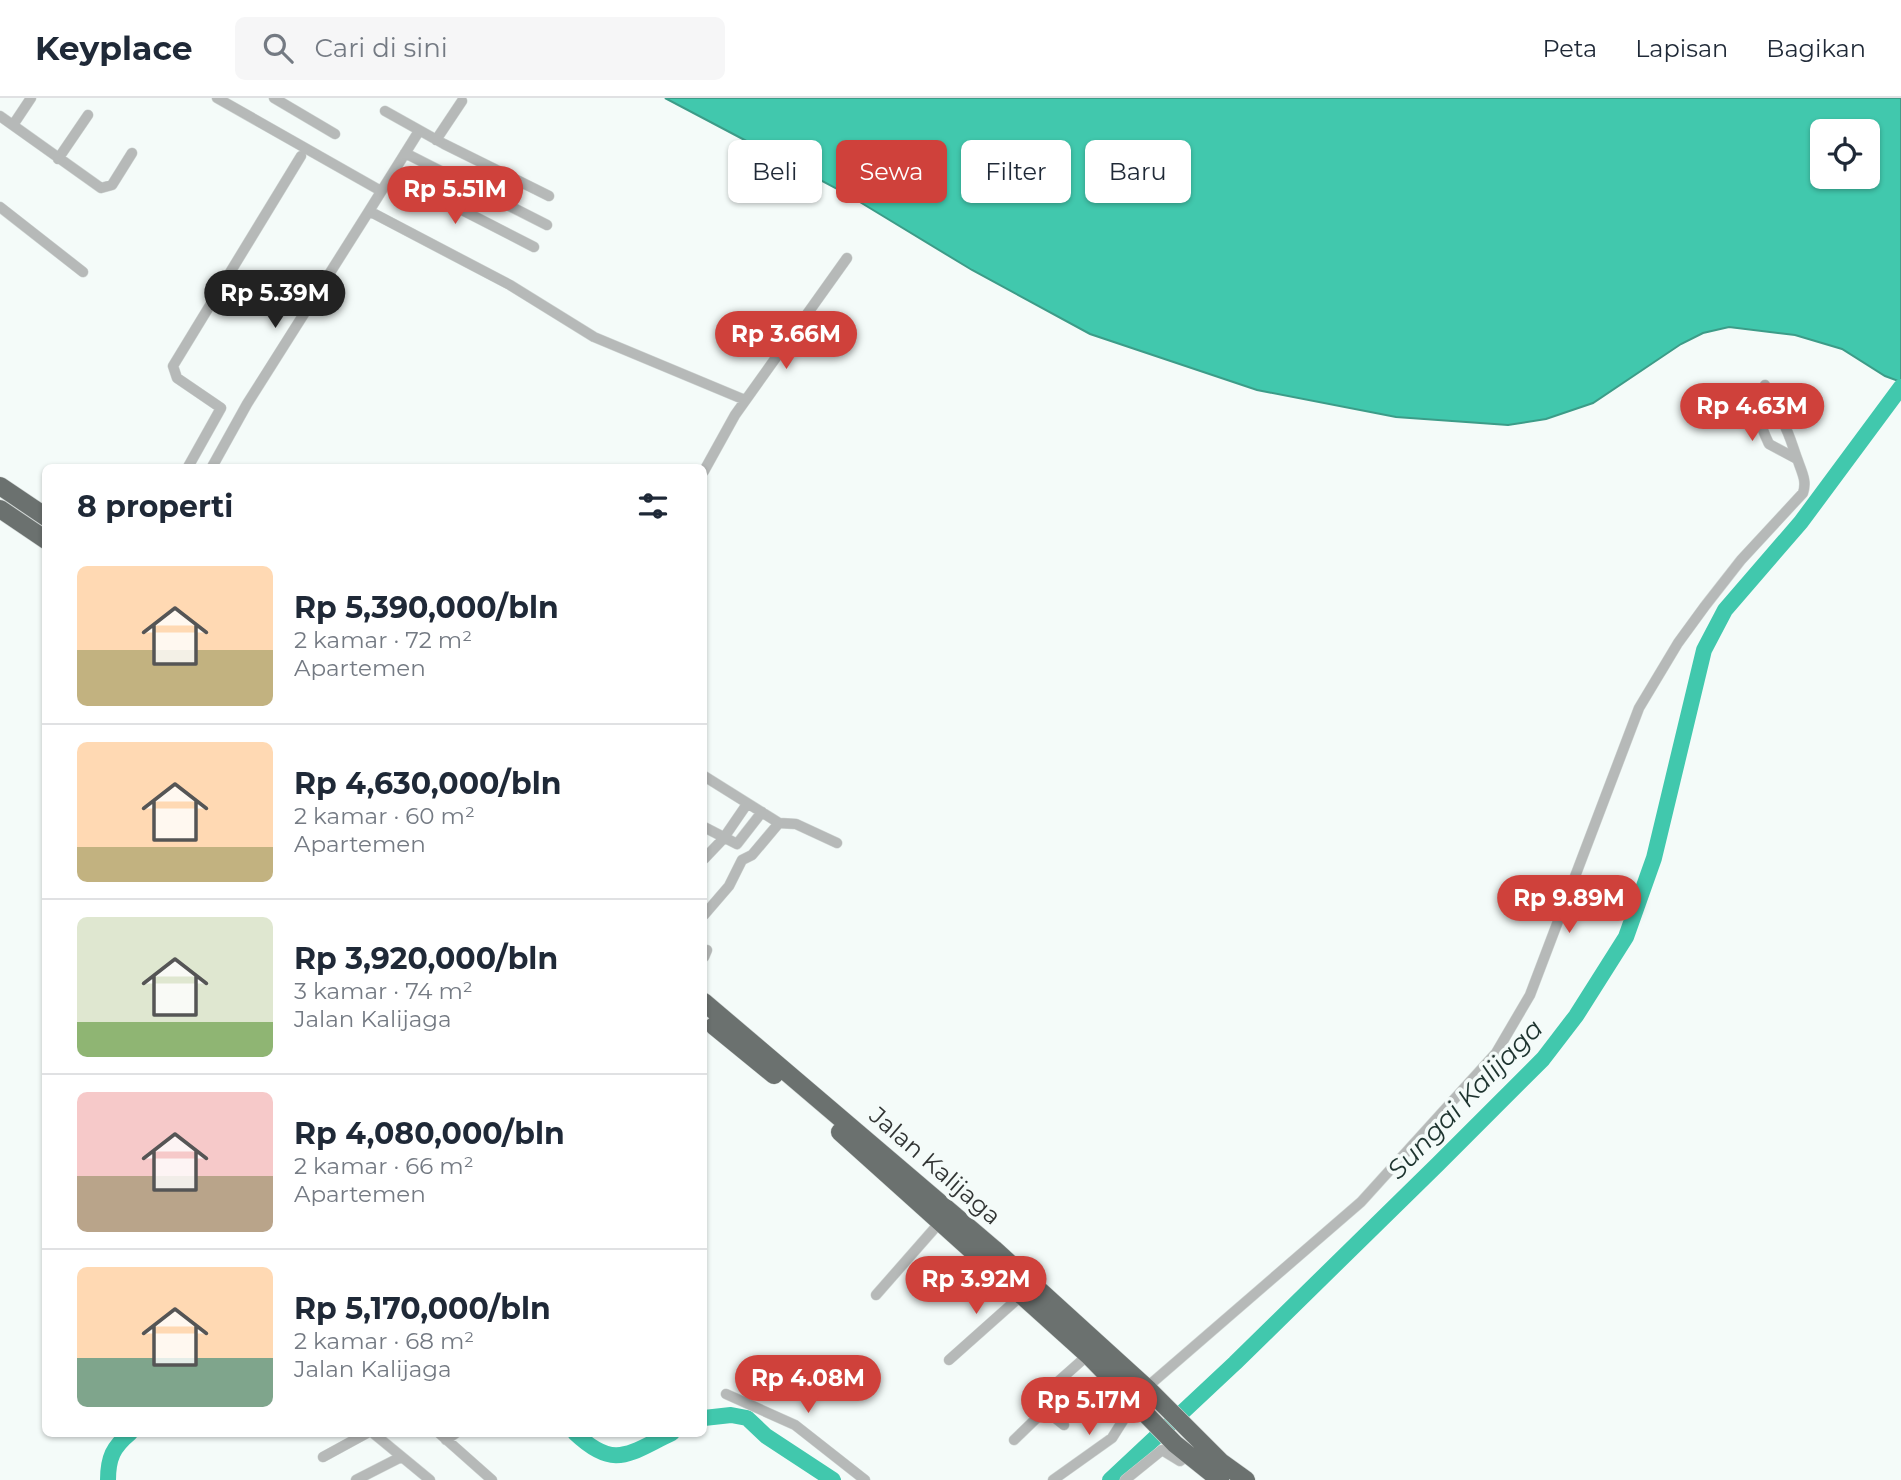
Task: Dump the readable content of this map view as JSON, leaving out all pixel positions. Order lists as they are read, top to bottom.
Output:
{
  "streets": {
    "highway": ["Jalan Kalijaga"]
  },
  "water": ["Sungai Kalijaga"],
  "page": {
    "header": "Keyplace",
    "search": "Cari di sini",
    "nav": ["Peta", "Lapisan", "Bagikan"],
    "chip": [
      "Beli",
      "Sewa",
      "Filter",
      "Baru"
    ],
    "price": [
      "Rp 5.51M",
      "Rp 5.39M",
      "Rp 3.66M",
      "Rp 4.63M",
      "Rp 9.89M",
      "Rp 3.92M",
      "Rp 4.08M",
      "Rp 5.17M"
    ],
    "heading": "8 properti",
    "list": [
      {
        "name": "Rp 5,390,000/bln",
        "note": "2 kamar · 72 m² · Apartemen"
      },
      {
        "name": "Rp 4,630,000/bln",
        "note": "2 kamar · 60 m² · Apartemen"
      },
      {
        "name": "Rp 3,920,000/bln",
        "note": "3 kamar · 74 m² · Jalan Kalijaga"
      },
      {
        "name": "Rp 4,080,000/bln",
        "note": "2 kamar · 66 m² · Apartemen"
      },
      {
        "name": "Rp 5,170,000/bln",
        "note": "2 kamar · 68 m² · Jalan Kalijaga"
      }
    ]
  }
}
